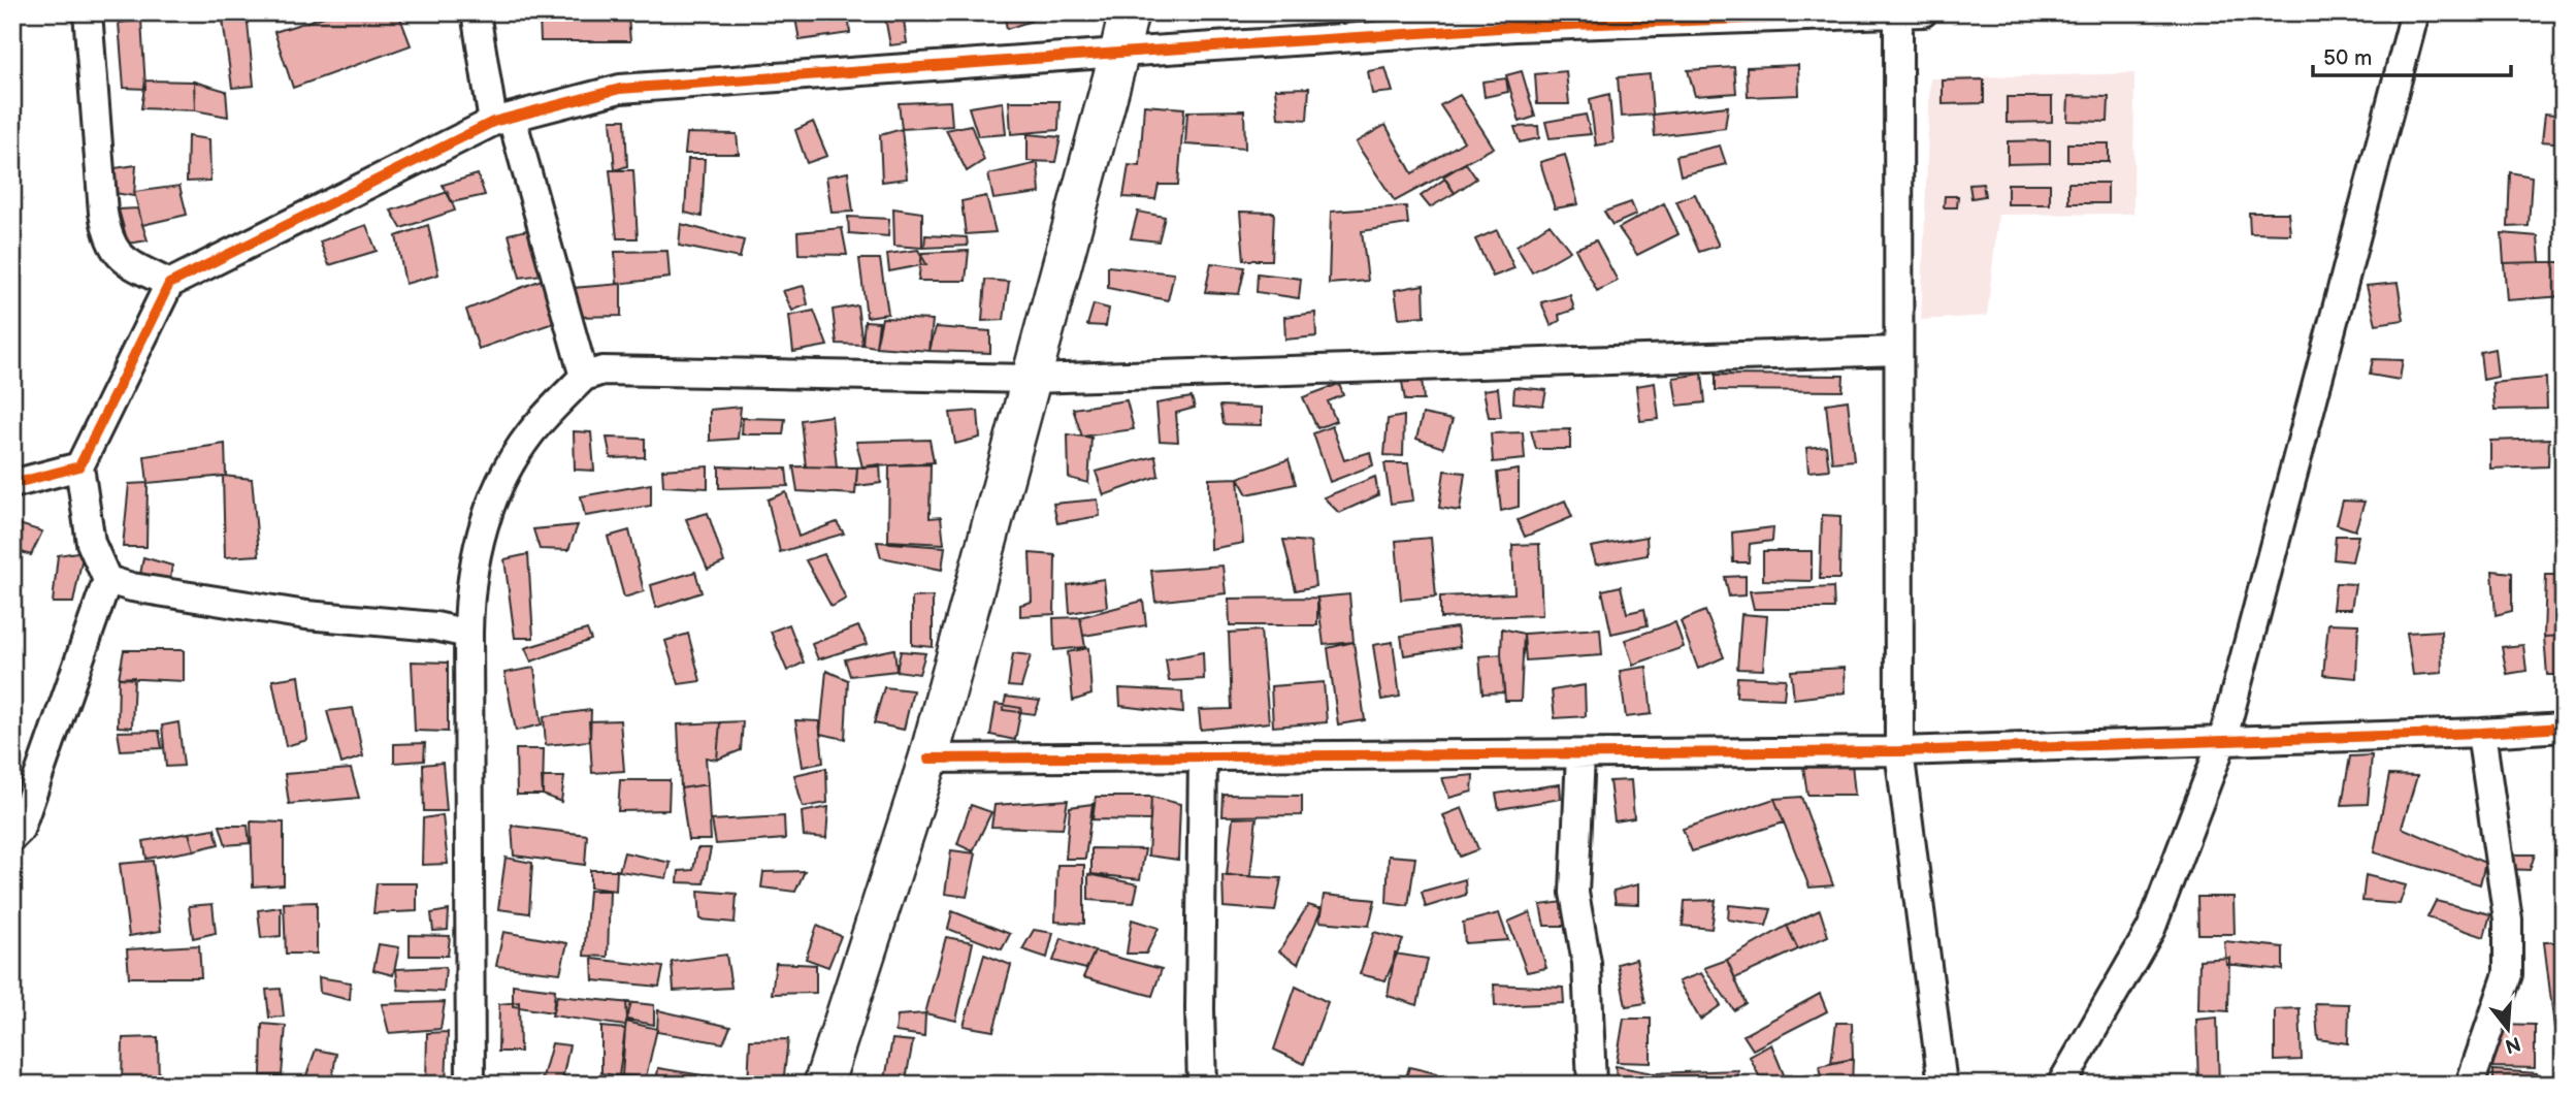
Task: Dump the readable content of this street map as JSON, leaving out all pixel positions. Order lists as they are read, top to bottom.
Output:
{
  "scale_bar": "50 m",
  "north": "bottom"
}
